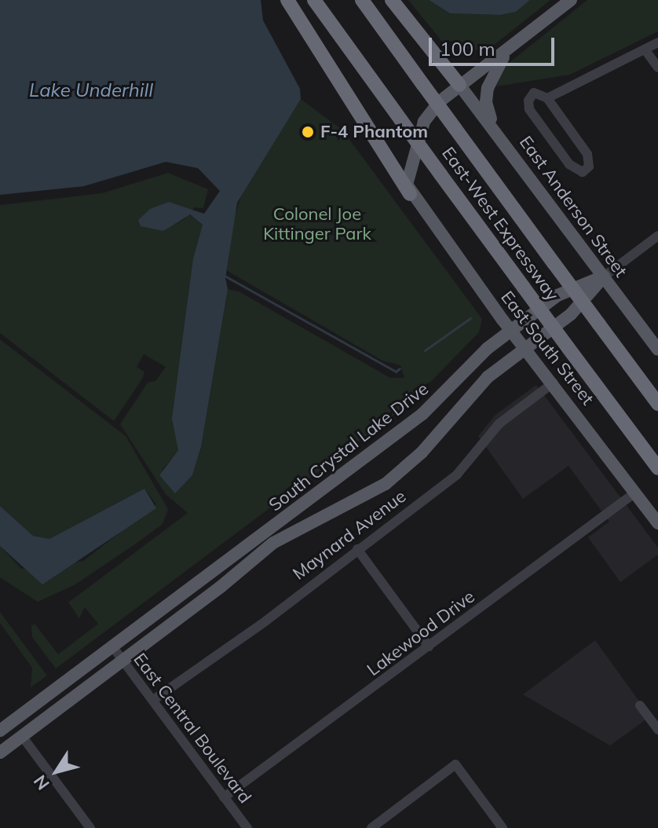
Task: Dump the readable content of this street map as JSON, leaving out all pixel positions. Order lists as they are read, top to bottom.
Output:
{
  "streets": {
    "highway": ["East-West Expressway"],
    "main road": ["East Anderson Street", "East South Street", "South Crystal Lake Drive"],
    "street": ["Maynard Avenue", "Lakewood Drive", "East Central Boulevard"]
  },
  "crossings": [
    ["East Anderson Street", "South Crystal Lake Drive"],
    ["East South Street", "South Crystal Lake Drive"],
    ["East South Street", "Maynard Avenue"],
    ["East South Street", "Lakewood Drive"],
    ["South Crystal Lake Drive", "East Central Boulevard"],
    ["Maynard Avenue", "East Central Boulevard"],
    ["Lakewood Drive", "East Central Boulevard"]
  ],
  "water": ["Lake Underhill"],
  "parks": ["Colonel Joe Kittinger Park"],
  "places": ["F-4 Phantom"],
  "scale_bar": "100 m",
  "north": "bottom left"
}
